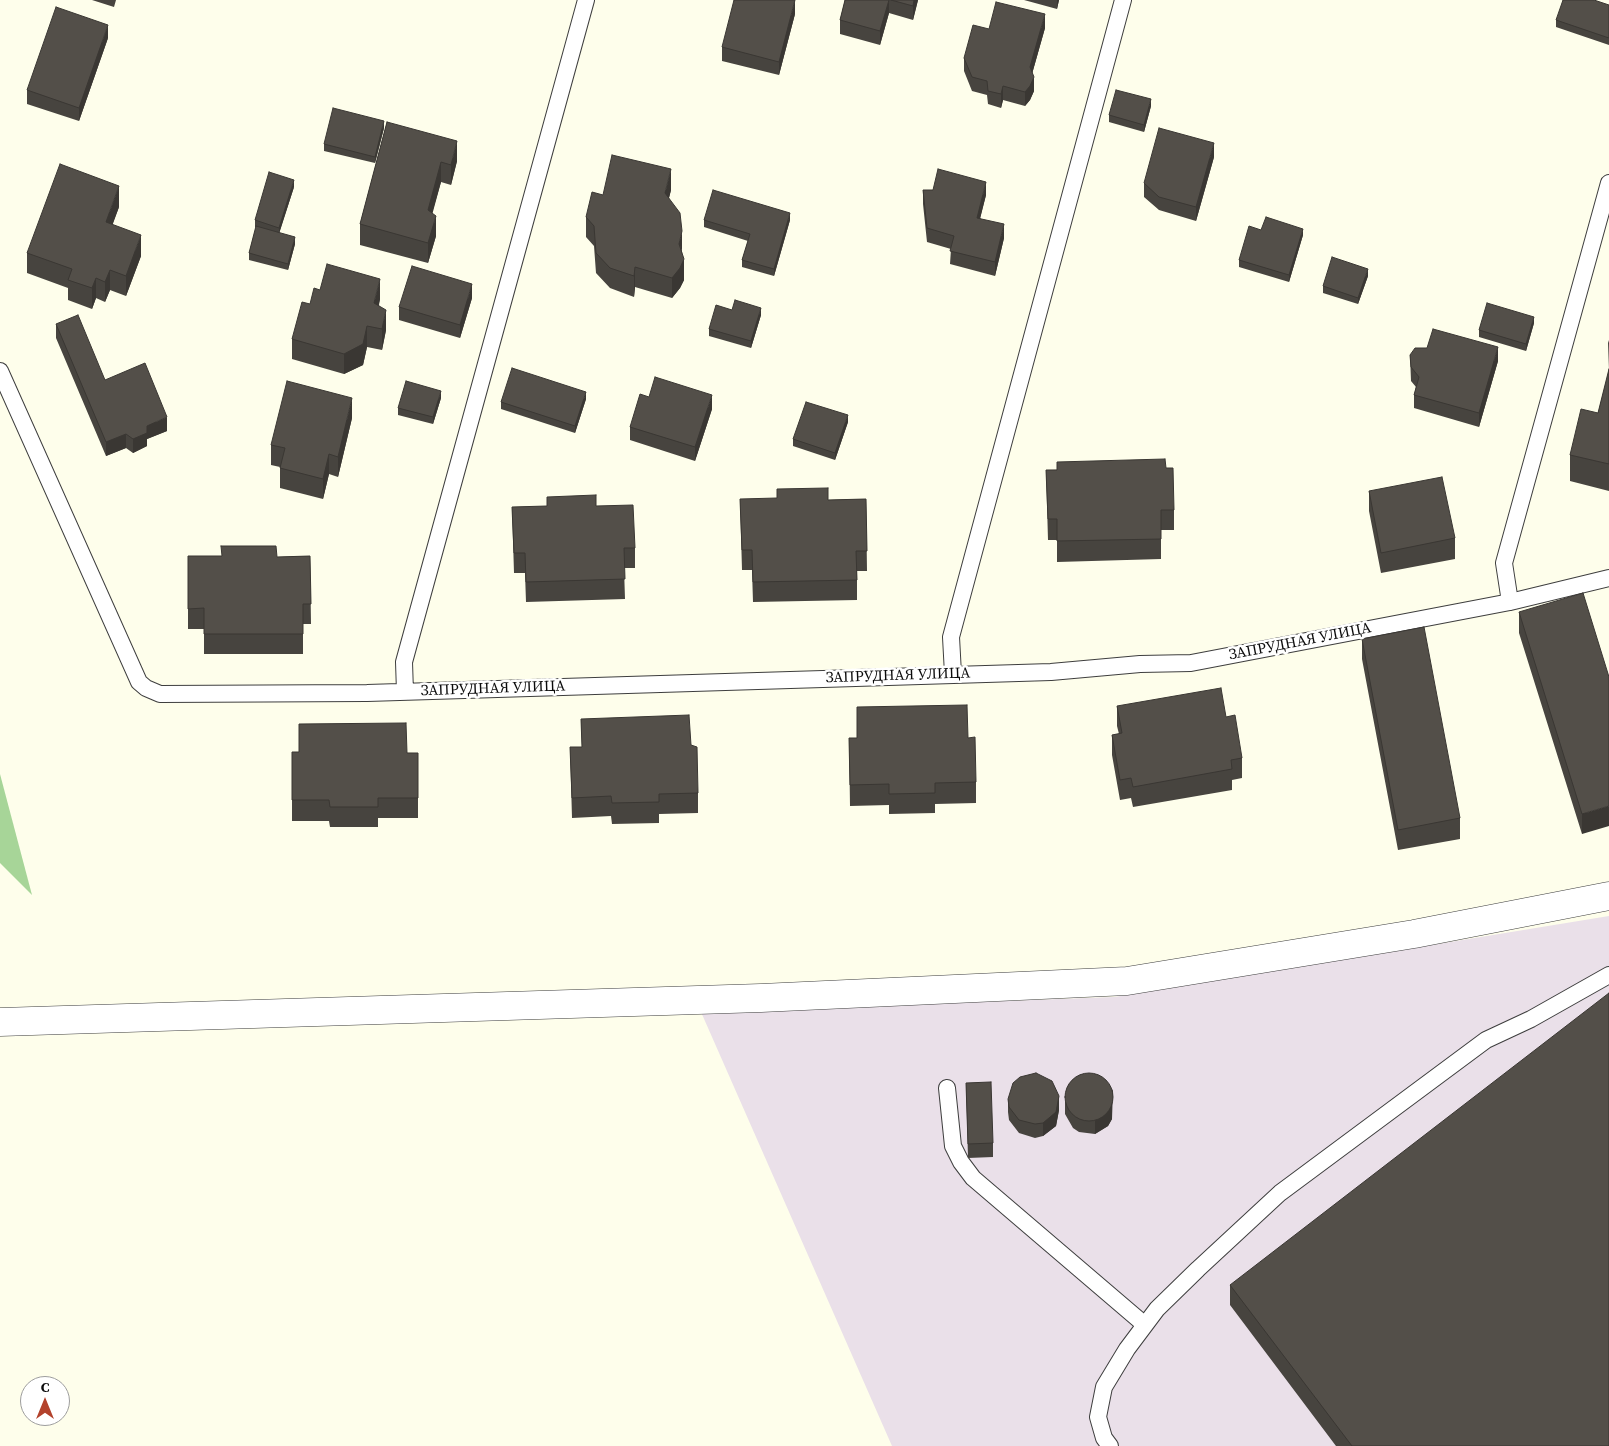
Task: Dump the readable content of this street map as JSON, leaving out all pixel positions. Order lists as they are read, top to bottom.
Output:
{
  "streets": {
    "lane": ["ЗАПРУДНАЯ УЛИЦА"]
  },
  "north": "top"
}
